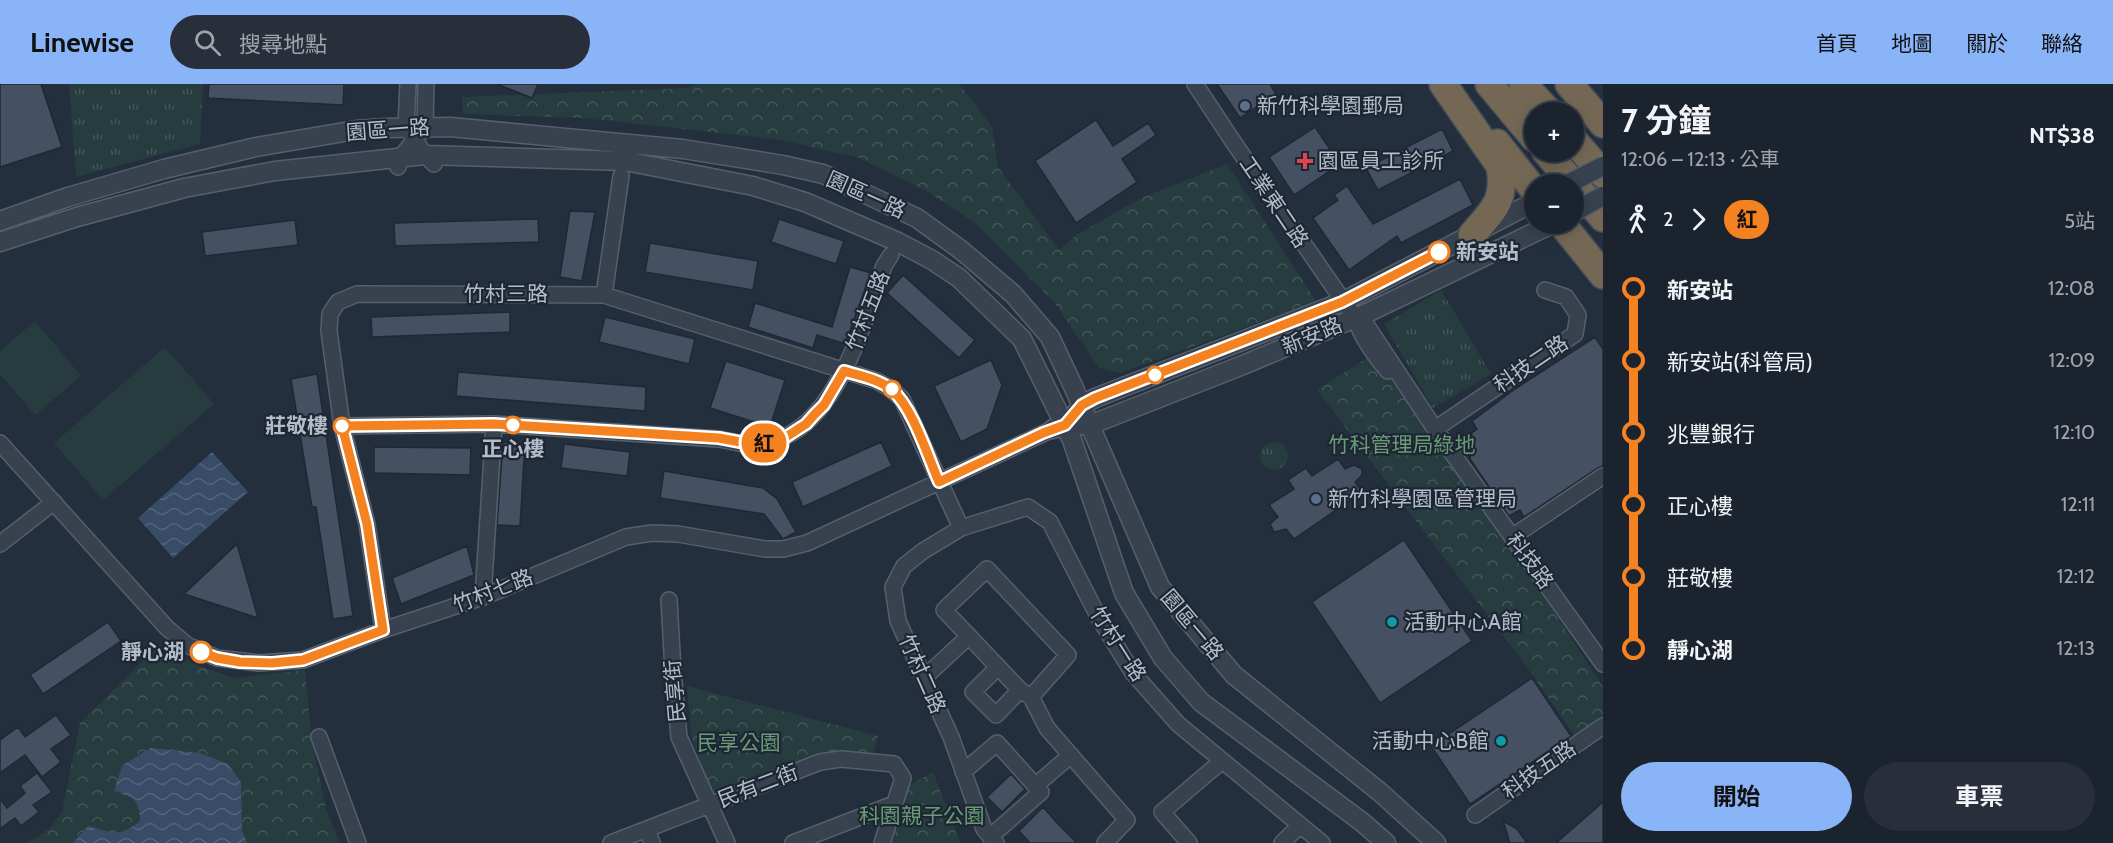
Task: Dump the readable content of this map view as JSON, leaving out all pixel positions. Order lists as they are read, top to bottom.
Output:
{
  "streets": {
    "street": [
      "園區一路",
      "工業東二路",
      "竹村三路",
      "竹村五路",
      "新安路",
      "科技二路",
      "科技路",
      "竹村七路",
      "竹村一路",
      "竹村二路",
      "民享街",
      "科技五路",
      "民有二街"
    ]
  },
  "crossings": [
    ["園區一路", "新安路"],
    ["園區一路", "竹村七路"],
    ["工業東二路", "新安路"],
    ["工業東二路", "科技路"],
    ["竹村三路", "竹村五路"],
    ["竹村三路", "竹村七路"],
    ["新安路", "科技路"],
    ["新安路", "竹村七路"],
    ["科技二路", "科技路"],
    ["竹村一路", "竹村二路"],
    ["民享街", "民有二街"]
  ],
  "parks": ["竹科管理局綠地", "民享公園", "科園親子公園"],
  "places": {
    "other": [
      "新竹科學園郵局",
      "新安站",
      "正心樓",
      "莊敬樓",
      "新竹科學園區管理局",
      "活動中心A館",
      "靜心湖",
      "活動中心B館"
    ],
    "health": ["園區員工診所"]
  },
  "lines": ["bus line 紅"],
  "page": {
    "header": "Linewise",
    "search": "搜尋地點",
    "nav": [
      "首頁",
      "地圖",
      "關於",
      "聯絡"
    ],
    "on_map": "紅",
    "heading": ["7 分鐘", "12:06 – 12:13 · 公車", "NT$38"],
    "map_buttons": ["+", "−"],
    "legs": ["2", "紅", "5站"],
    "list": [
      {
        "name": "新安站",
        "value": "12:08"
      },
      {
        "name": "新安站(科管局)",
        "value": "12:09"
      },
      {
        "name": "兆豐銀行",
        "value": "12:10"
      },
      {
        "name": "正心樓",
        "value": "12:11"
      },
      {
        "name": "莊敬樓",
        "value": "12:12"
      },
      {
        "name": "靜心湖",
        "value": "12:13"
      }
    ],
    "buttons": ["開始", "車票"]
  }
}
